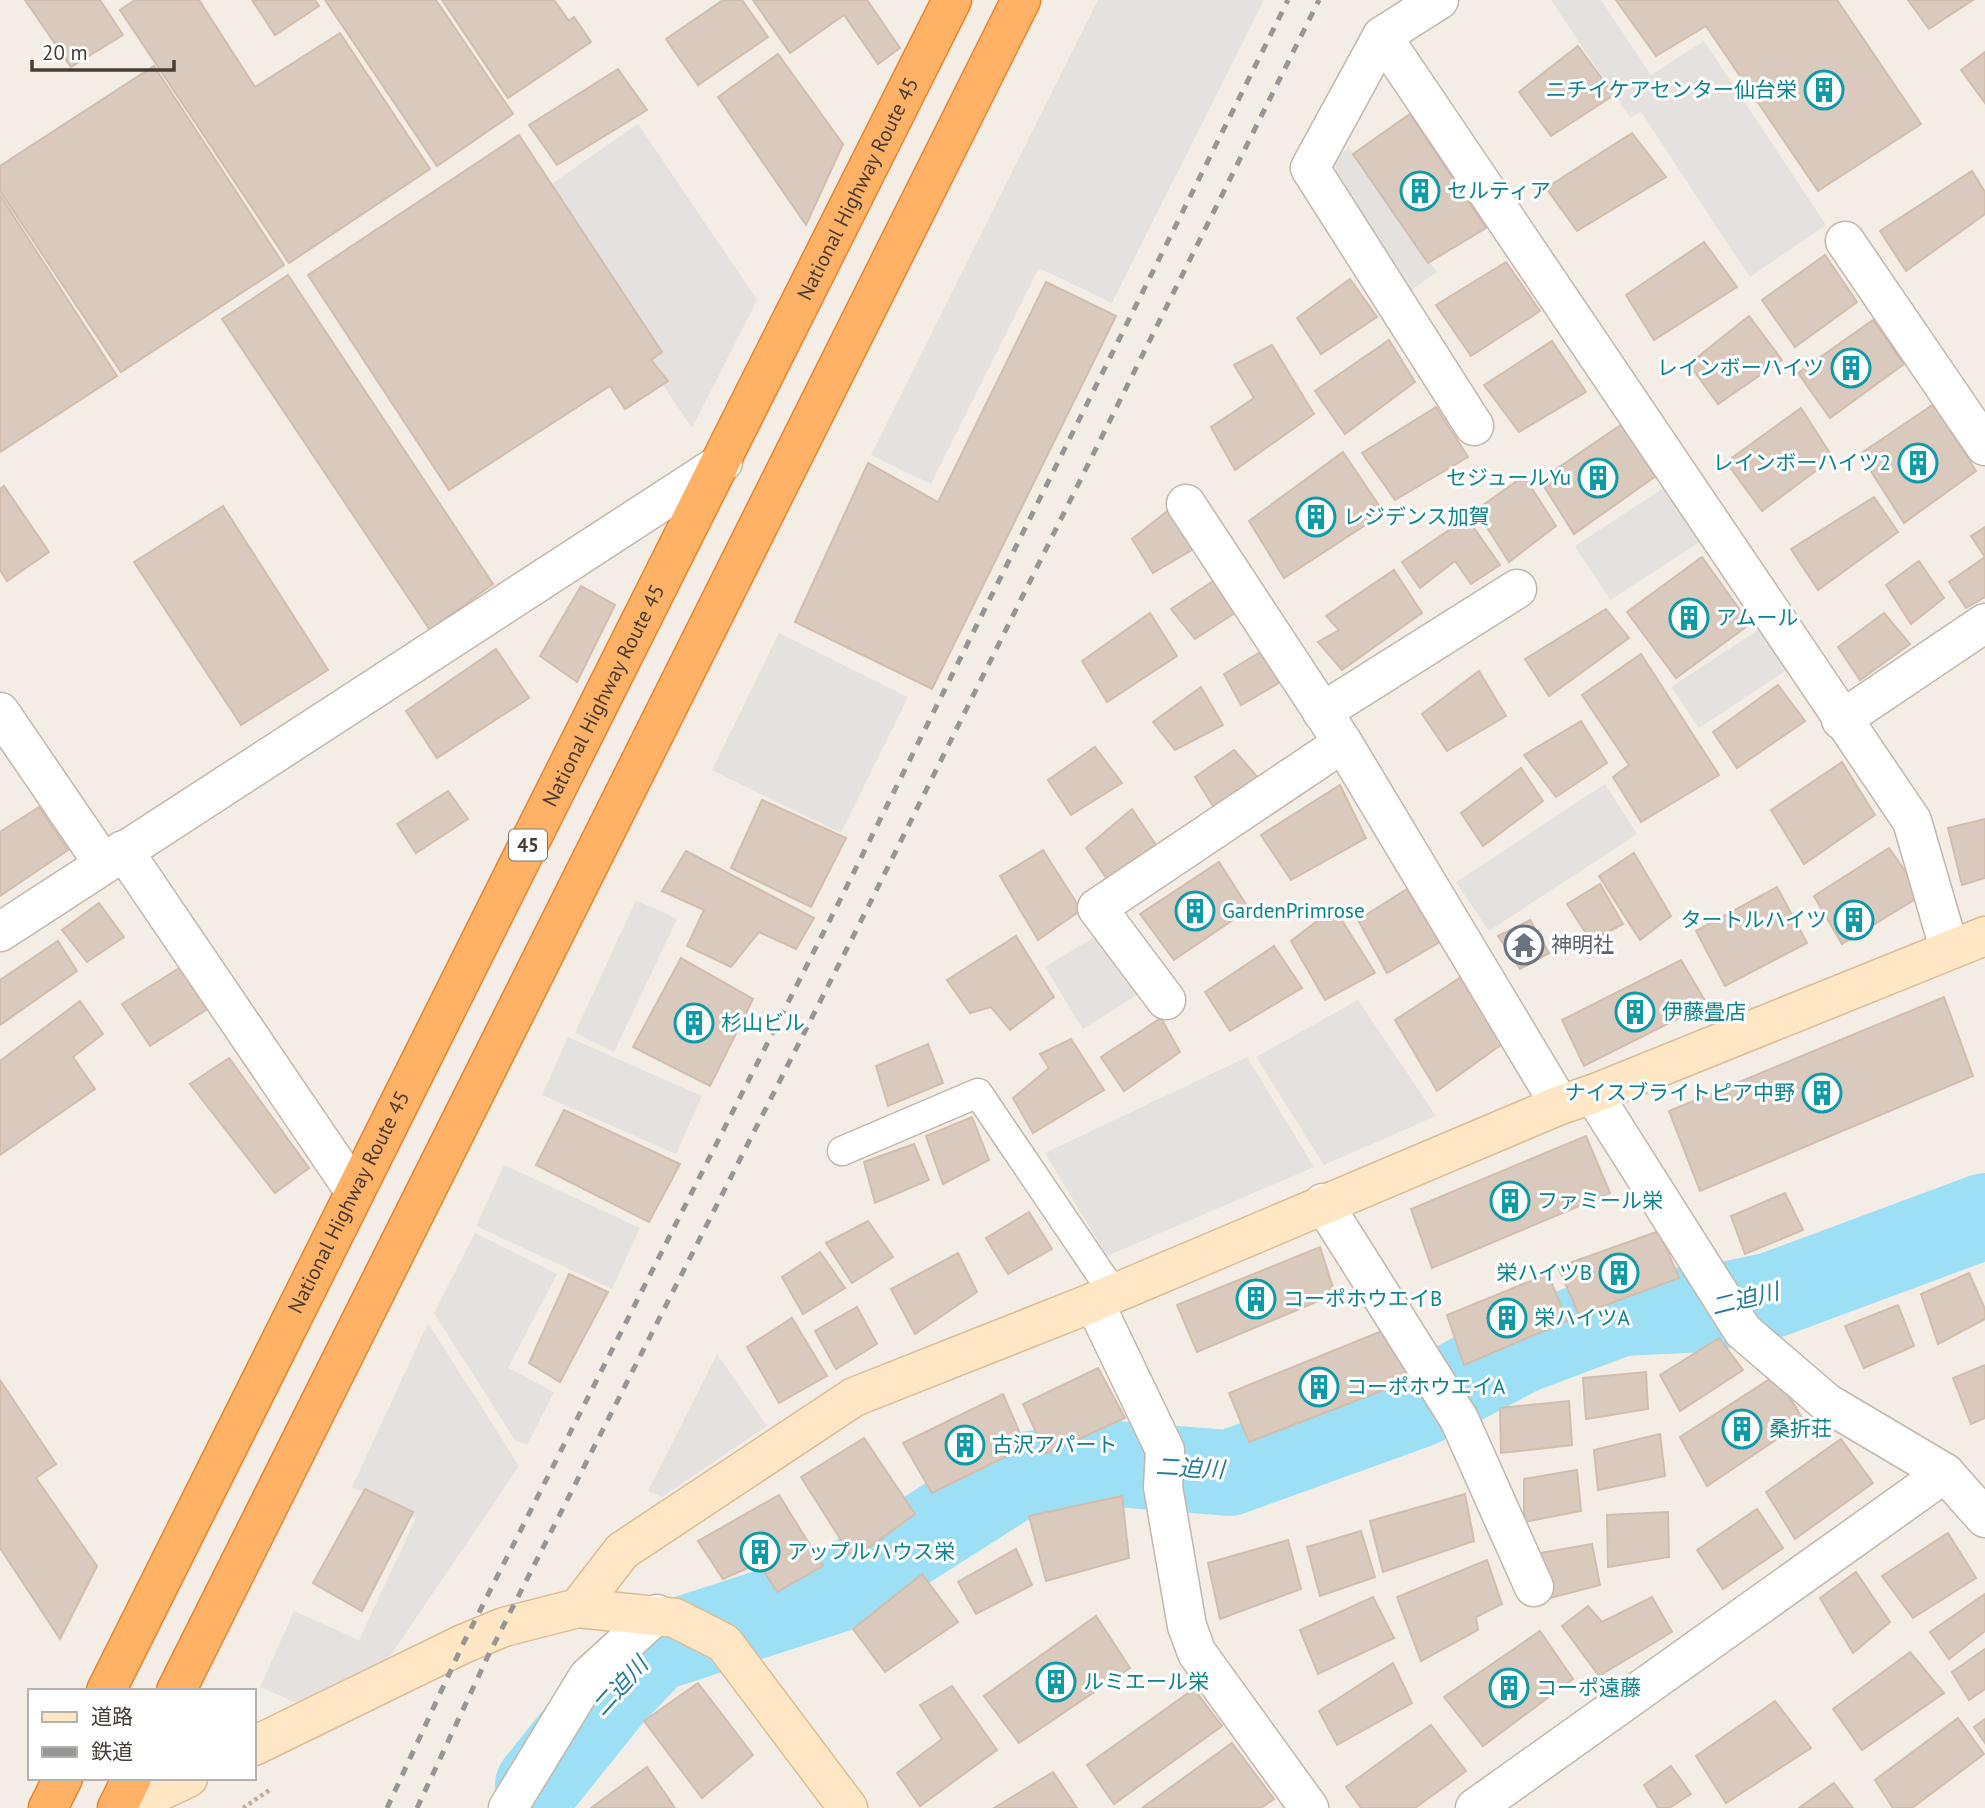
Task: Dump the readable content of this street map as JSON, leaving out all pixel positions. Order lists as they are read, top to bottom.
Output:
{
  "streets": {
    "highway": ["National Highway Route 45", "45"]
  },
  "water": ["二迫川"],
  "places": {
    "building": [
      "ニチイケアセンター仙台栄",
      "セルティア",
      "レインボーハイツ",
      "レインボーハイツ2",
      "セジュールYu",
      "レジデンス加賀",
      "アムール",
      "GardenPrimrose",
      "タートルハイツ",
      "伊藤畳店",
      "杉山ビル",
      "ナイスブライトピア中野",
      "ファミール栄",
      "栄ハイツB",
      "コーポホウエイB",
      "栄ハイツA",
      "コーポホウエイA",
      "桑折荘",
      "古沢アパート",
      "アップルハウス栄",
      "ルミエール栄",
      "コーポ遠藤"
    ],
    "temple": ["神明社"]
  },
  "legend": ["道路", "鉄道"],
  "scale_bar": "20 m"
}
